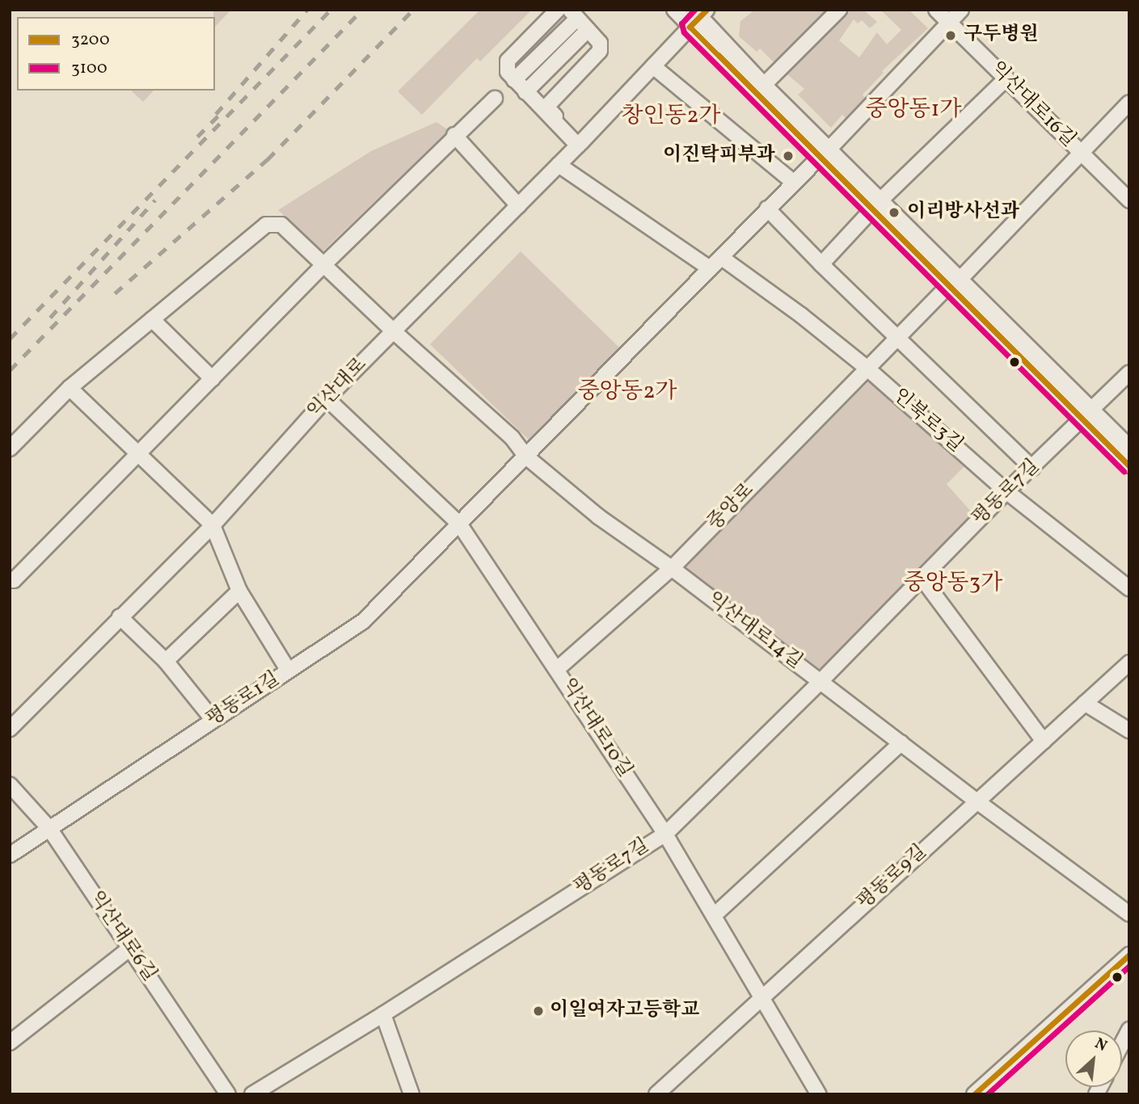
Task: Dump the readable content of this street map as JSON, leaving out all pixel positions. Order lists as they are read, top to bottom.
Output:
{
  "streets": {
    "street": [
      "익산대로16길",
      "익산대로",
      "인북로3길",
      "평동로7길",
      "중앙로",
      "익산대로14길",
      "평동로1길",
      "익산대로10길",
      "평동로9길",
      "익산대로6길"
    ]
  },
  "crossings": [
    ["익산대로16길", "중앙로"],
    ["익산대로", "익산대로14길"],
    ["익산대로", "익산대로10길"],
    ["인북로3길", "평동로7길"],
    ["인북로3길", "중앙로"],
    ["평동로7길", "익산대로14길"],
    ["평동로7길", "익산대로10길"],
    ["중앙로", "익산대로14길"],
    ["중앙로", "익산대로10길"],
    ["익산대로14길", "평동로9길"],
    ["평동로1길", "익산대로10길"],
    ["평동로1길", "익산대로6길"],
    ["익산대로10길", "평동로9길"]
  ],
  "districts": [
    "중앙동1가",
    "창인동2가",
    "중앙동2가",
    "중앙동3가"
  ],
  "places": [
    "구두병원",
    "이진탁피부과",
    "이리방사선과",
    "이일여자고등학교"
  ],
  "lines": ["transit line 3200", "transit line 3100"],
  "legend": ["3200", "3100"],
  "north": "top right"
}
